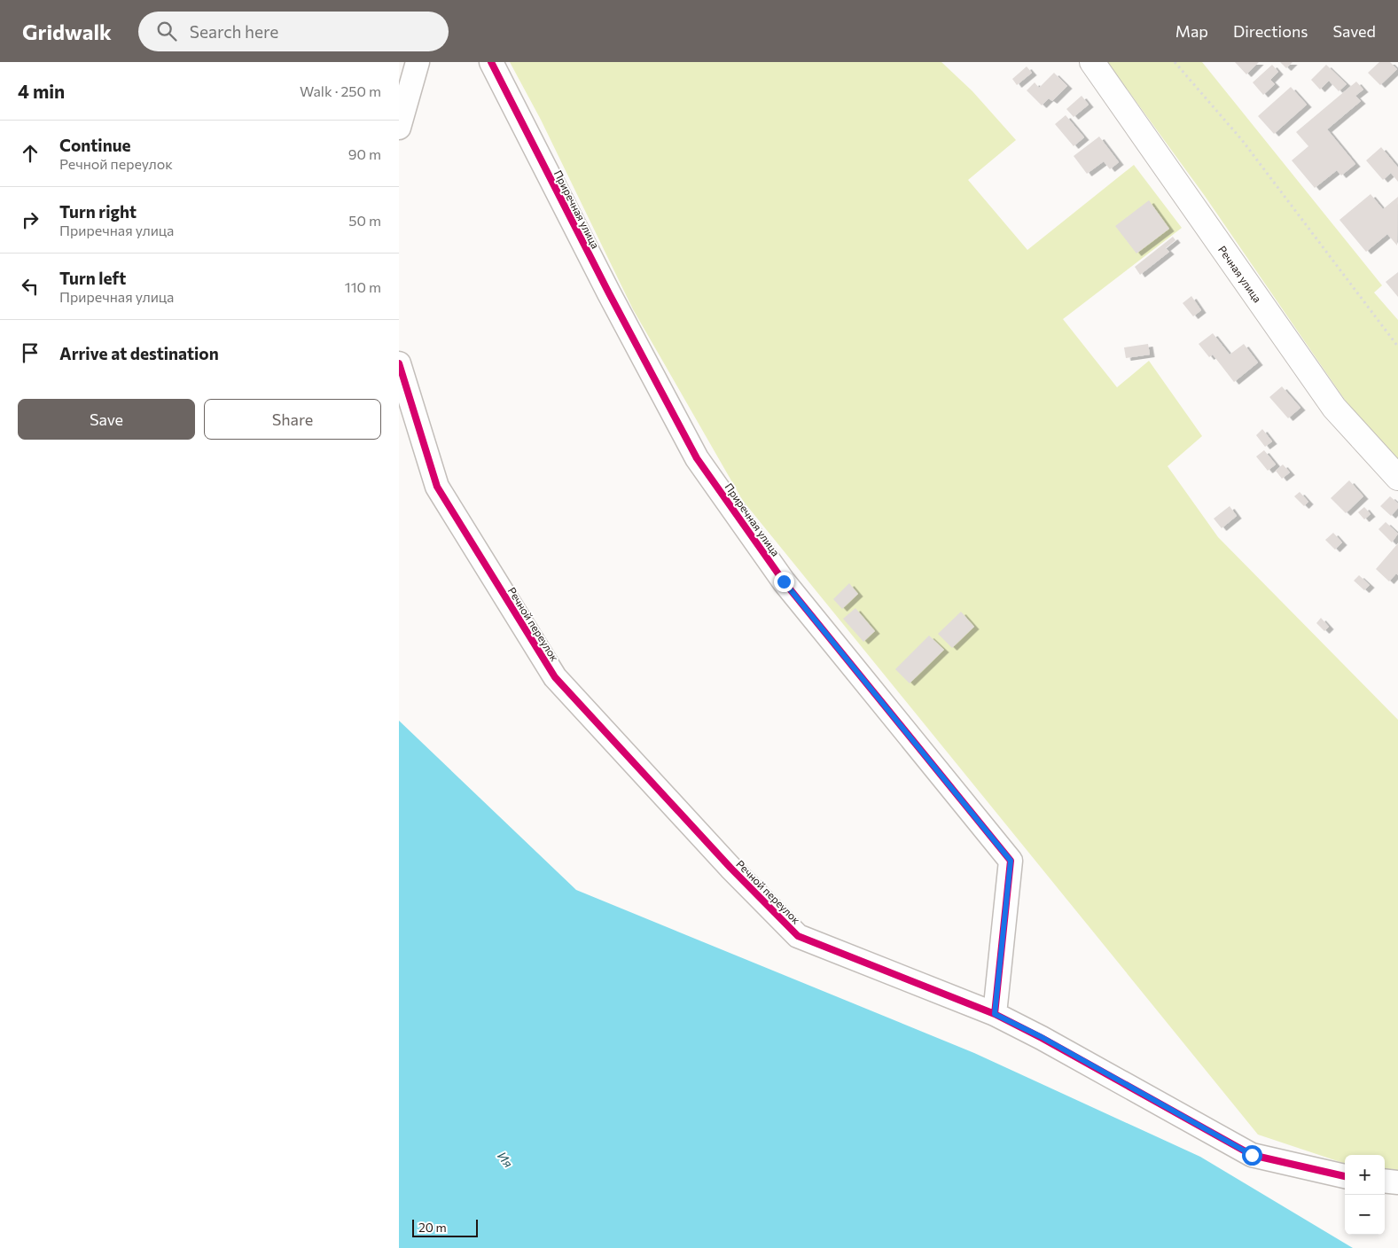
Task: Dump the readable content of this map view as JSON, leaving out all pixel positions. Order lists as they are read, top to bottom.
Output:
{
  "streets": {
    "street": ["Приречная улица", "Речная улица", "Речной переулок"]
  },
  "crossings": [
    ["Приречная улица", "Речной переулок"]
  ],
  "water": ["Ия"],
  "scale_bar": "20 m",
  "page": {
    "header": "Gridwalk",
    "search": "Search here",
    "nav": ["Map", "Directions", "Saved"],
    "heading": ["4 min", "Walk · 250 m"],
    "list": [
      ["Continue", "Речной переулок", "90 m"],
      ["Turn right", "Приречная улица", "50 m"],
      ["Turn left", "Приречная улица", "110 m"],
      "Arrive at destination"
    ],
    "buttons": ["Save", "Share"],
    "map_buttons": ["+", "−"],
    "scale": "20 m"
  }
}
